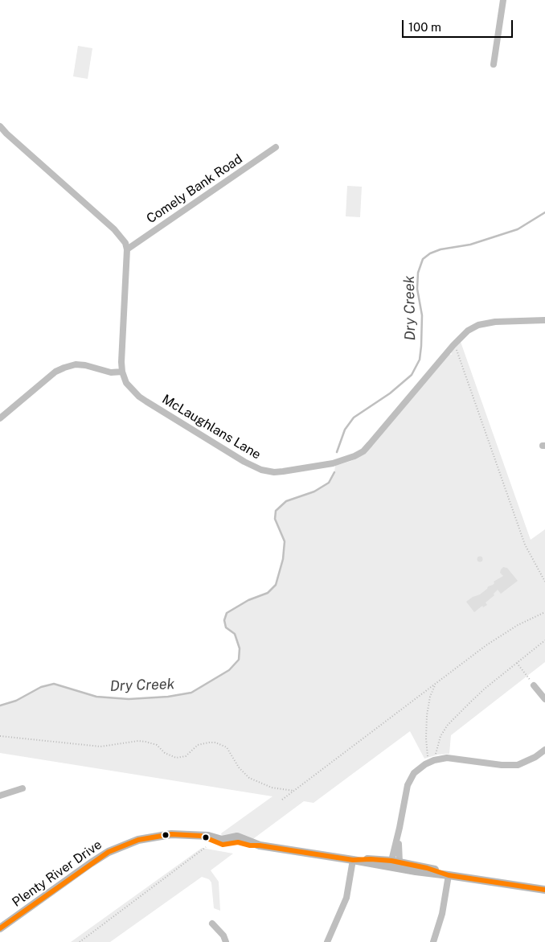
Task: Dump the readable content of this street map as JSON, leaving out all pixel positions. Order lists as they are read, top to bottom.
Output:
{
  "streets": {
    "street": ["Comely Bank Road", "McLaughlans Lane", "Plenty River Drive"]
  },
  "crossings": [
    ["Comely Bank Road", "McLaughlans Lane"]
  ],
  "water": ["Dry Creek"],
  "scale_bar": "100 m"
}
